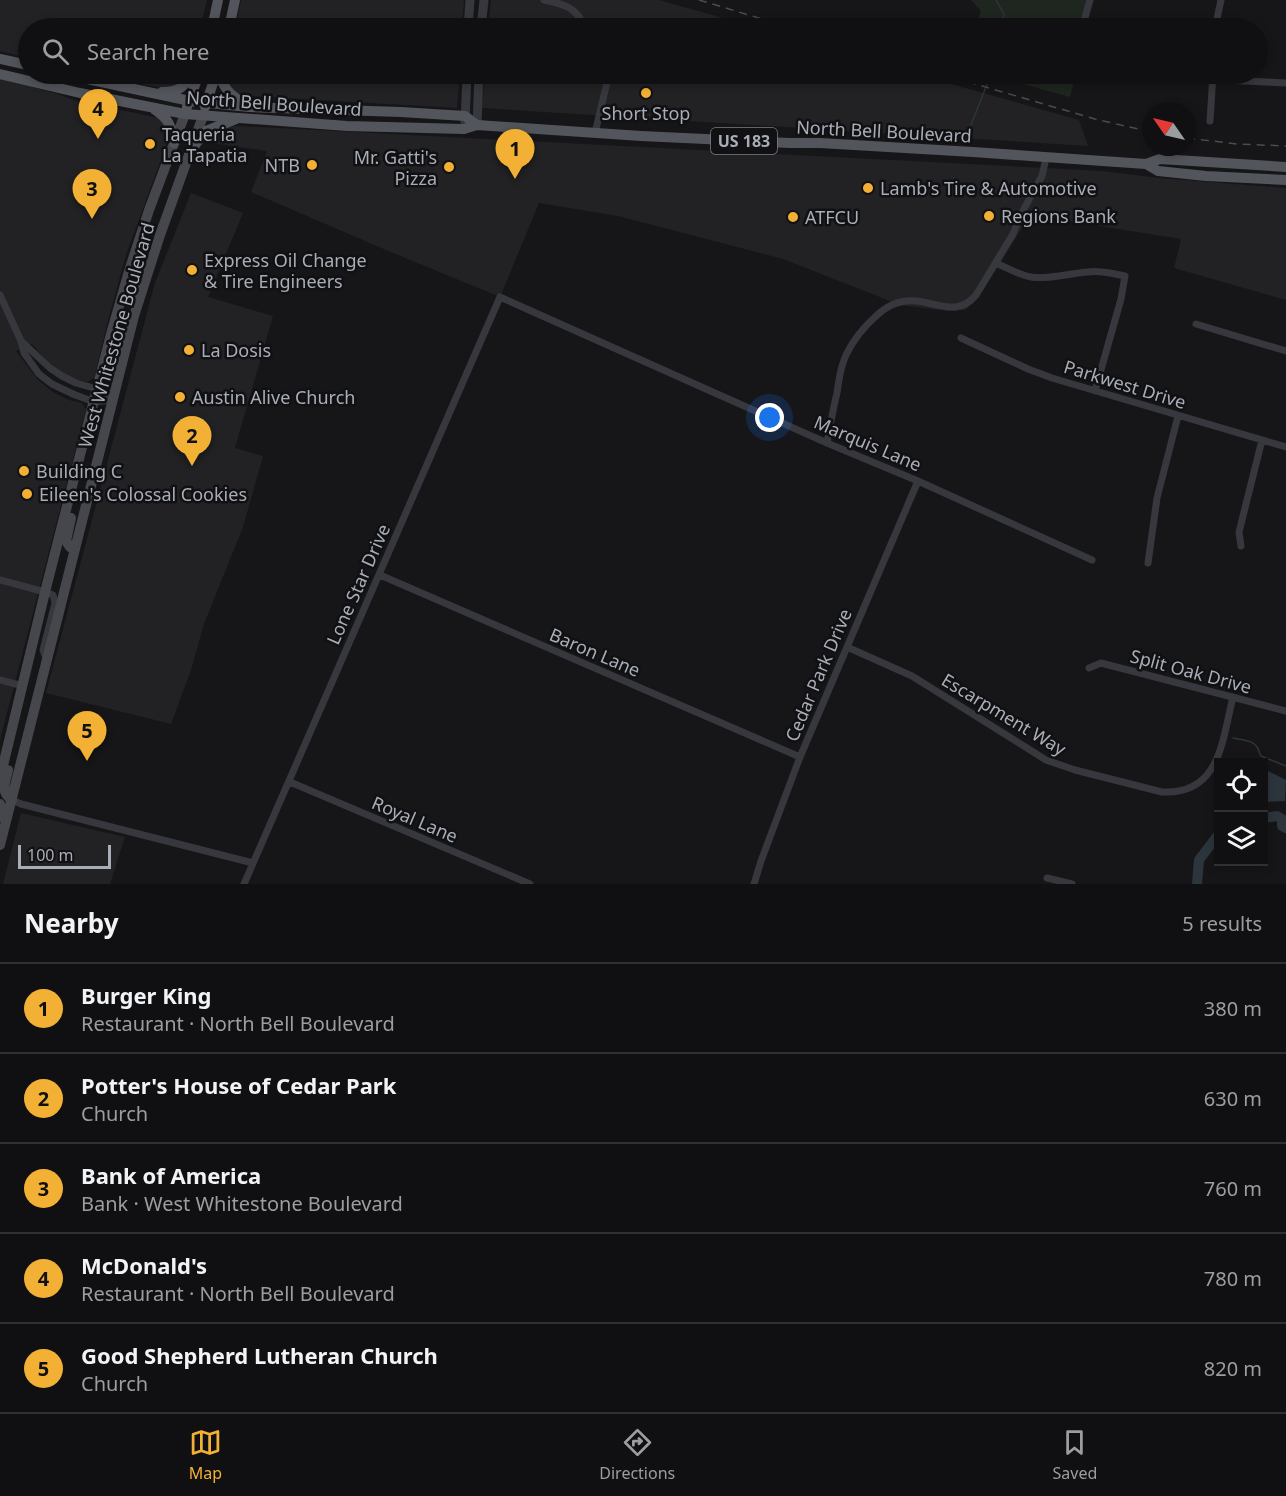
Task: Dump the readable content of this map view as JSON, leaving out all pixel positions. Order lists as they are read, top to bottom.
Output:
{
  "streets": {
    "main road": ["North Bell Boulevard", "US 183", "West Whitestone Boulevard"],
    "street": [
      "Parkwest Drive",
      "Marquis Lane",
      "Lone Star Drive",
      "Baron Lane",
      "Split Oak Drive",
      "Cedar Park Drive",
      "Escarpment Way",
      "Royal Lane"
    ]
  },
  "crossings": [
    ["North Bell Boulevard", "West Whitestone Boulevard"],
    ["Marquis Lane", "Lone Star Drive"],
    ["Marquis Lane", "Cedar Park Drive"],
    ["Lone Star Drive", "Baron Lane"],
    ["Lone Star Drive", "Royal Lane"],
    ["Baron Lane", "Cedar Park Drive"],
    ["Split Oak Drive", "Escarpment Way"],
    ["Cedar Park Drive", "Escarpment Way"]
  ],
  "places": [
    "Short Stop",
    "Taqueria La Tapatia",
    "NTB",
    "Mr. Gatti's Pizza",
    "Lamb's Tire & Automotive",
    "Regions Bank",
    "ATFCU",
    "Express Oil Change & Tire Engineers",
    "La Dosis",
    "Austin Alive Church",
    "Building C",
    "Eileen's Colossal Cookies"
  ],
  "scale_bar": "100 m",
  "north": "top left",
  "page": {
    "search": "Search here",
    "pins": [
      "4",
      "1",
      "3",
      "2",
      "5"
    ],
    "scale": "100 m",
    "heading": ["Nearby", "5 results"],
    "list": [
      {
        "mark": "1",
        "name": "Burger King",
        "note": "Restaurant · North Bell Boulevard",
        "value": "380 m"
      },
      {
        "mark": "2",
        "name": "Potter's House of Cedar Park",
        "note": "Church",
        "value": "630 m"
      },
      {
        "mark": "3",
        "name": "Bank of America",
        "note": "Bank · West Whitestone Boulevard",
        "value": "760 m"
      },
      {
        "mark": "4",
        "name": "McDonald's",
        "note": "Restaurant · North Bell Boulevard",
        "value": "780 m"
      },
      {
        "mark": "5",
        "name": "Good Shepherd Lutheran Church",
        "note": "Church",
        "value": "820 m"
      }
    ],
    "nav": ["Map", "Directions", "Saved"]
  }
}
